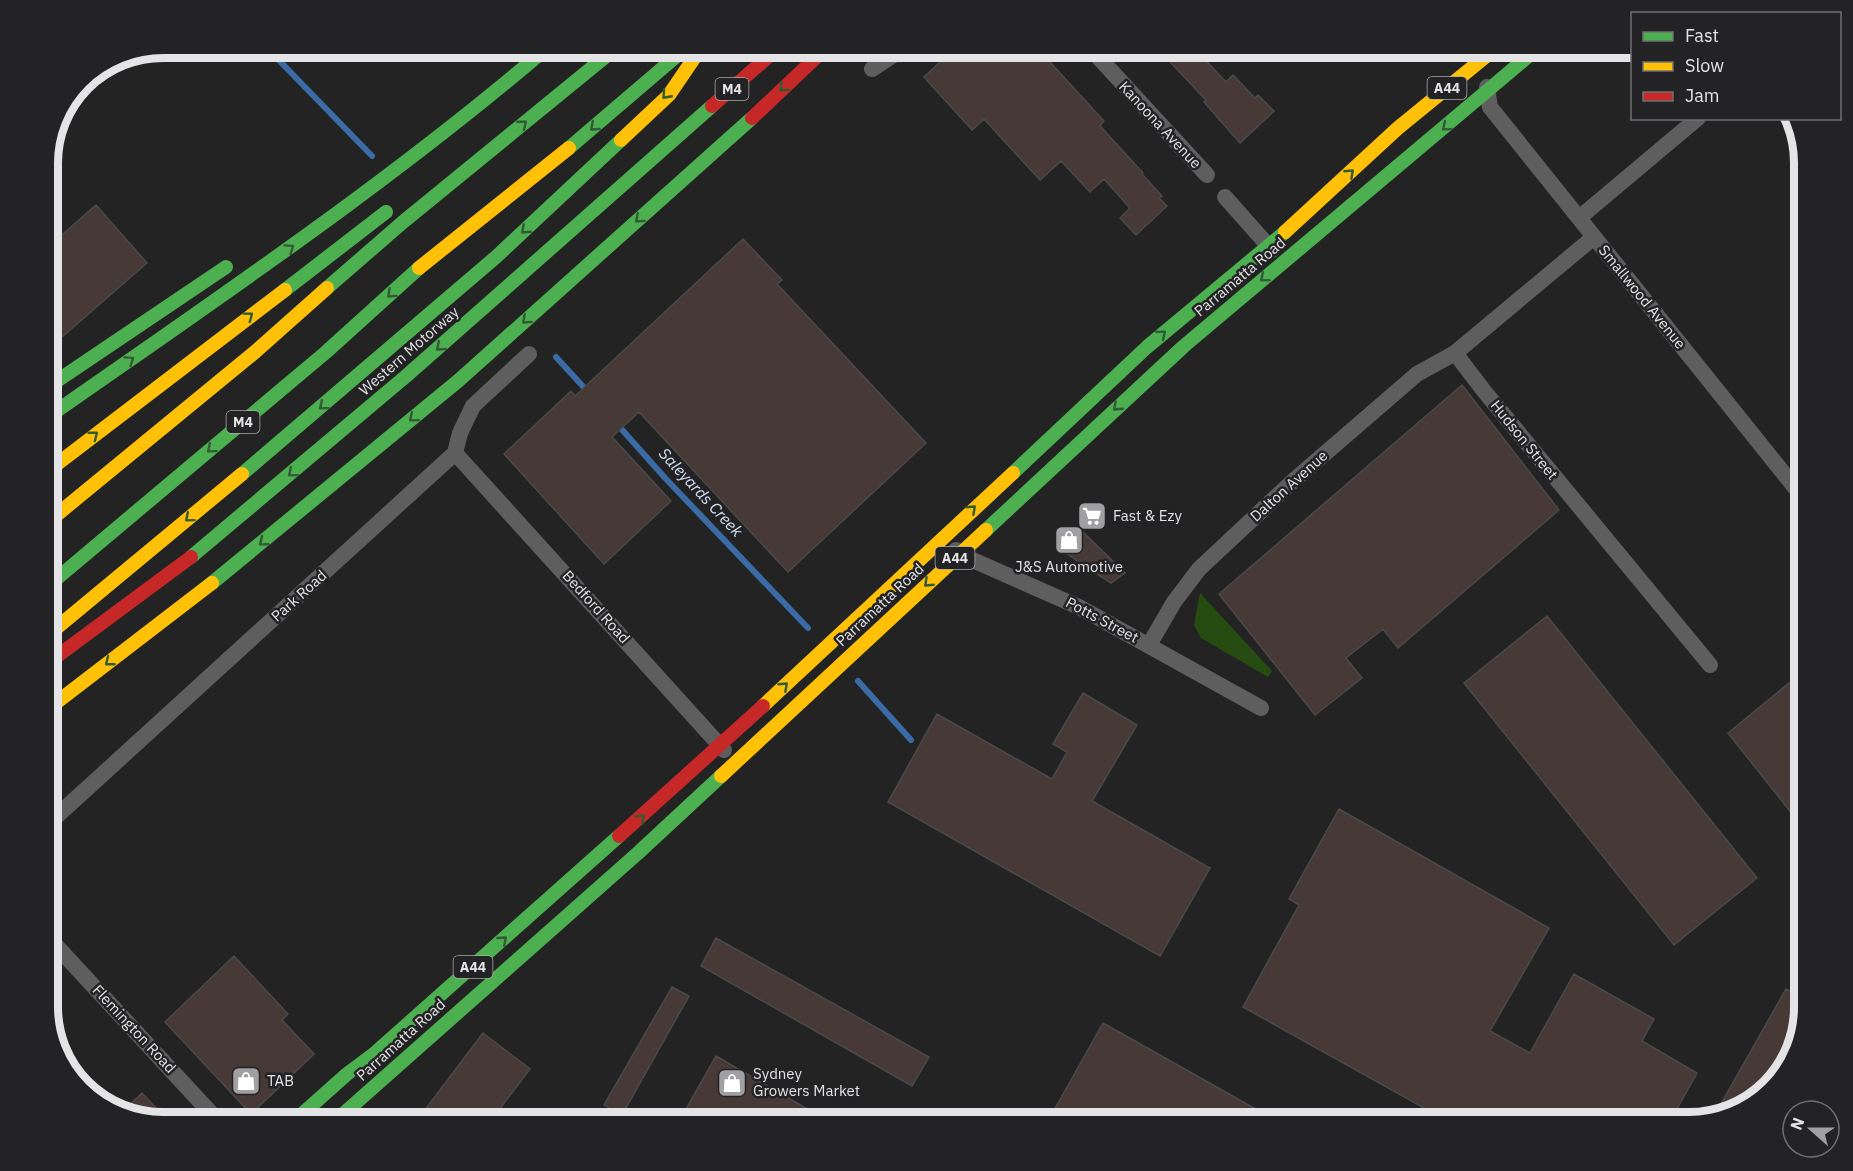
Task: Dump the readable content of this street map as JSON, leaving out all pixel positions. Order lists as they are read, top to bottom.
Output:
{
  "streets": {
    "highway": [
      "A44",
      "M4",
      "Parramatta Road",
      "Western Motorway"
    ],
    "street": [
      "Kanoona Avenue",
      "Smallwood Avenue",
      "Hudson Street",
      "Dalton Avenue",
      "Park Road",
      "Bedford Road",
      "Potts Street",
      "Flemington Road"
    ]
  },
  "crossings": [
    ["Parramatta Road", "Smallwood Avenue"],
    ["Parramatta Road", "Bedford Road"],
    ["Parramatta Road", "Potts Street"],
    ["Hudson Street", "Dalton Avenue"],
    ["Dalton Avenue", "Potts Street"],
    ["Park Road", "Bedford Road"]
  ],
  "water": ["Saleyards Creek"],
  "places": {
    "supermarket": ["Fast & Ezy"],
    "shop": ["J&S Automotive", "TAB", "Sydney Growers Market"]
  },
  "legend": ["Fast", "Slow", "Jam"],
  "north": "left"
}
